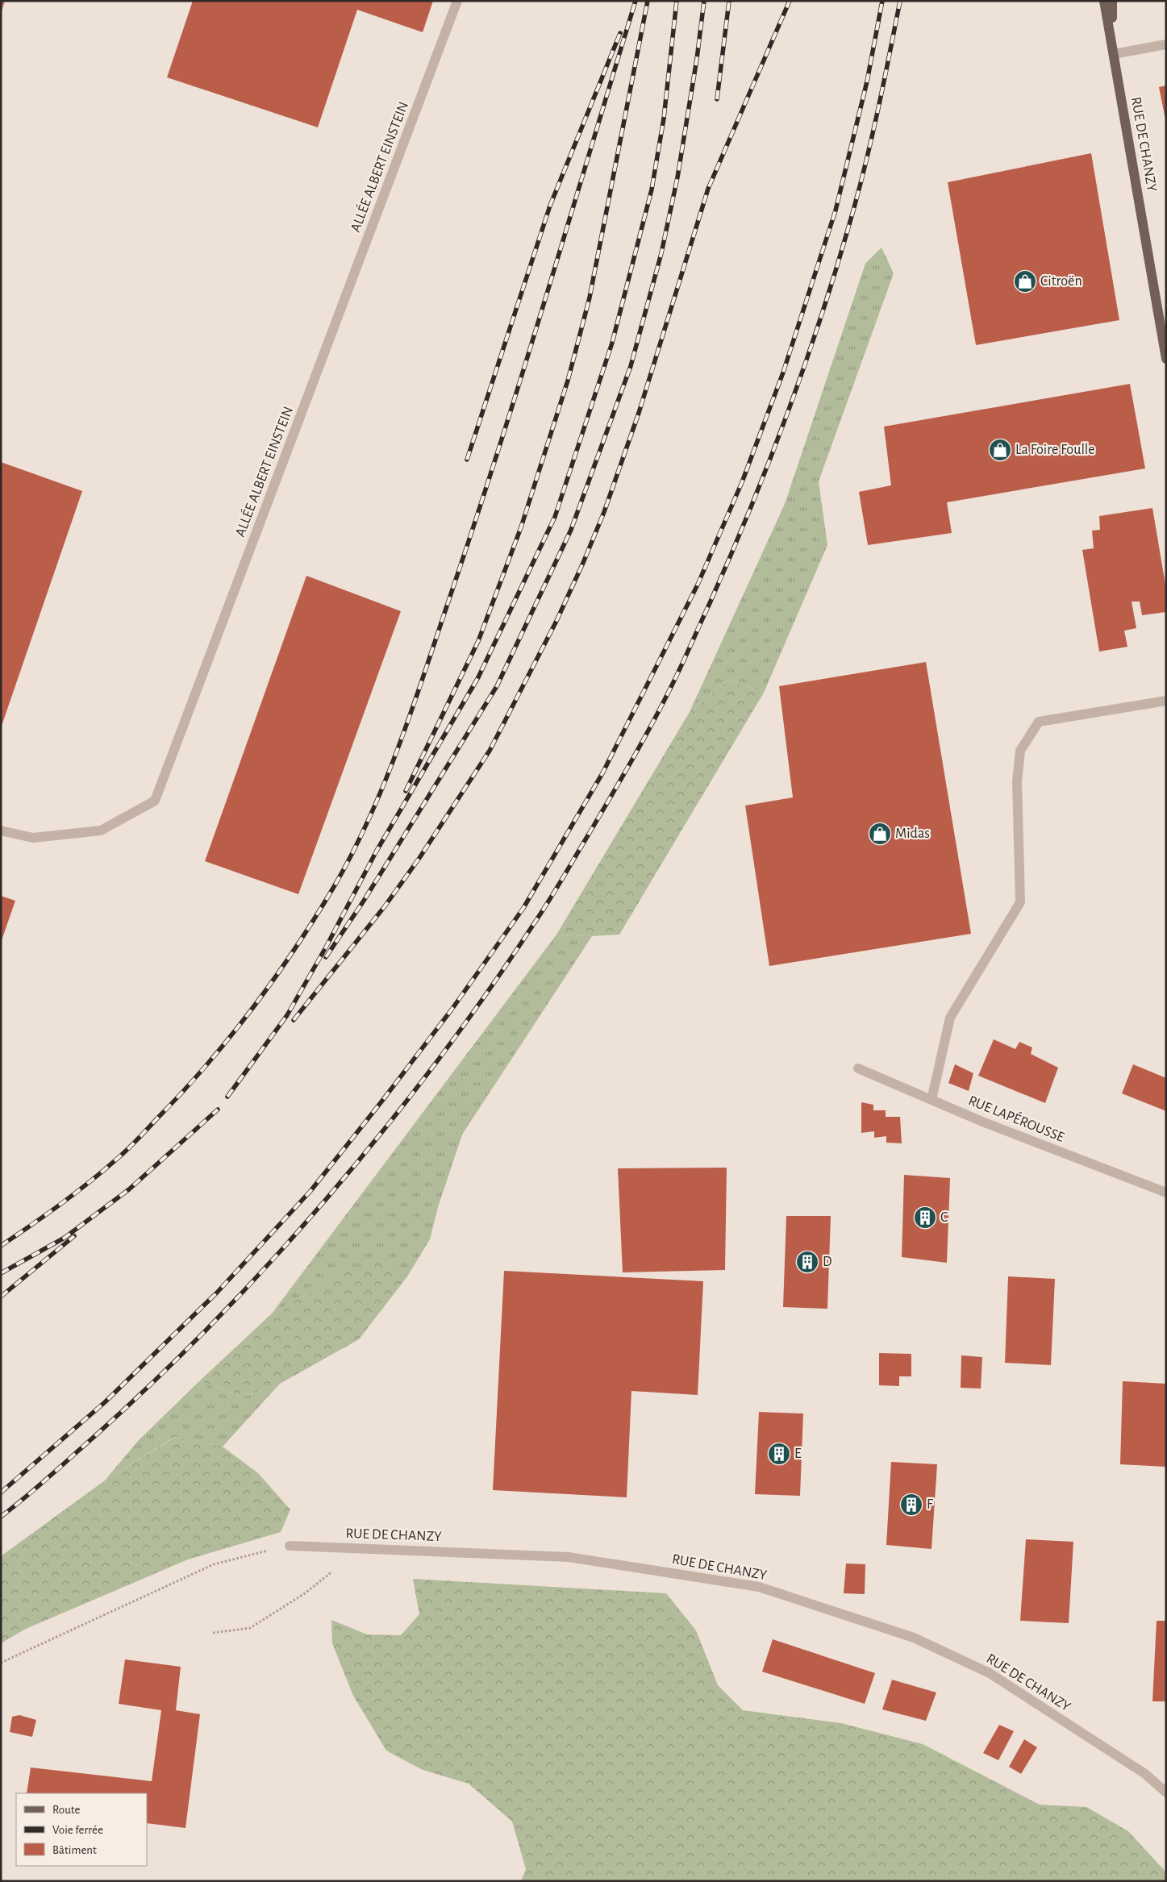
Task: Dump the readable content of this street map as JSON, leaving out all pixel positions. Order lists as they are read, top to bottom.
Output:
{
  "streets": {
    "main road": ["RUE DE CHANZY"],
    "street": ["ALLÉE ALBERT EINSTEIN", "RUE LAPÉROUSSE"]
  },
  "places": {
    "shop": ["Citroën", "La Foire Foulle", "Midas"],
    "building": [
      "C",
      "D",
      "E",
      "F"
    ]
  },
  "legend": ["Route", "Voie ferrée", "Bâtiment"]
}
